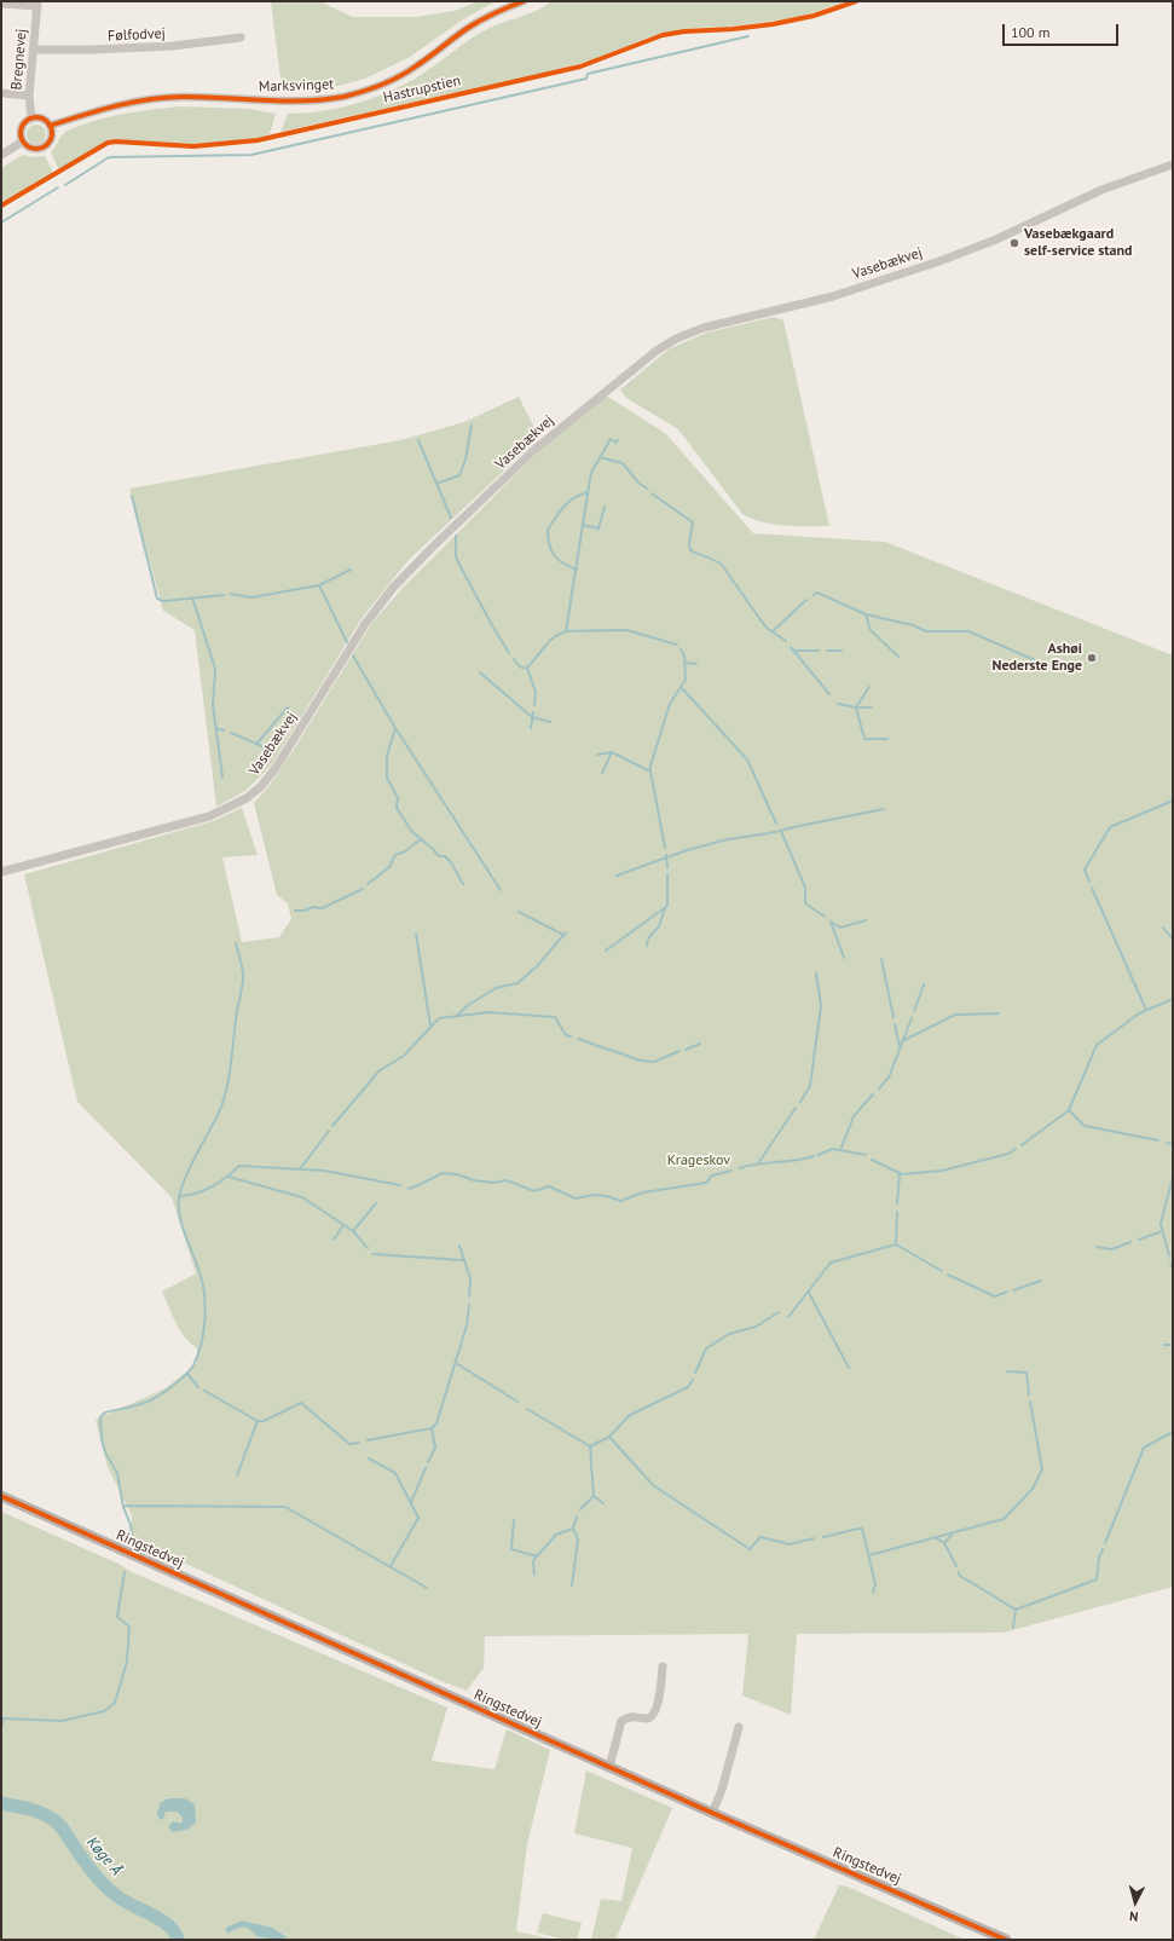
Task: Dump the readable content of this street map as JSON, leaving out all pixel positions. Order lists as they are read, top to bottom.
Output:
{
  "streets": {
    "main road": ["Ringstedvej"],
    "street": [
      "Følfodvej",
      "Bregnevej",
      "Marksvinget",
      "Vasebækvej"
    ],
    "cycle path": ["Hastrupstien"]
  },
  "crossings": [
    ["Følfodvej", "Bregnevej"],
    ["Bregnevej", "Marksvinget"]
  ],
  "water": ["Køge Å"],
  "parks": ["Krageskov"],
  "places": ["Vasebækgaard self-service stand", "Ashøi Nederste Enge"],
  "scale_bar": "100 m",
  "north": "bottom"
}
